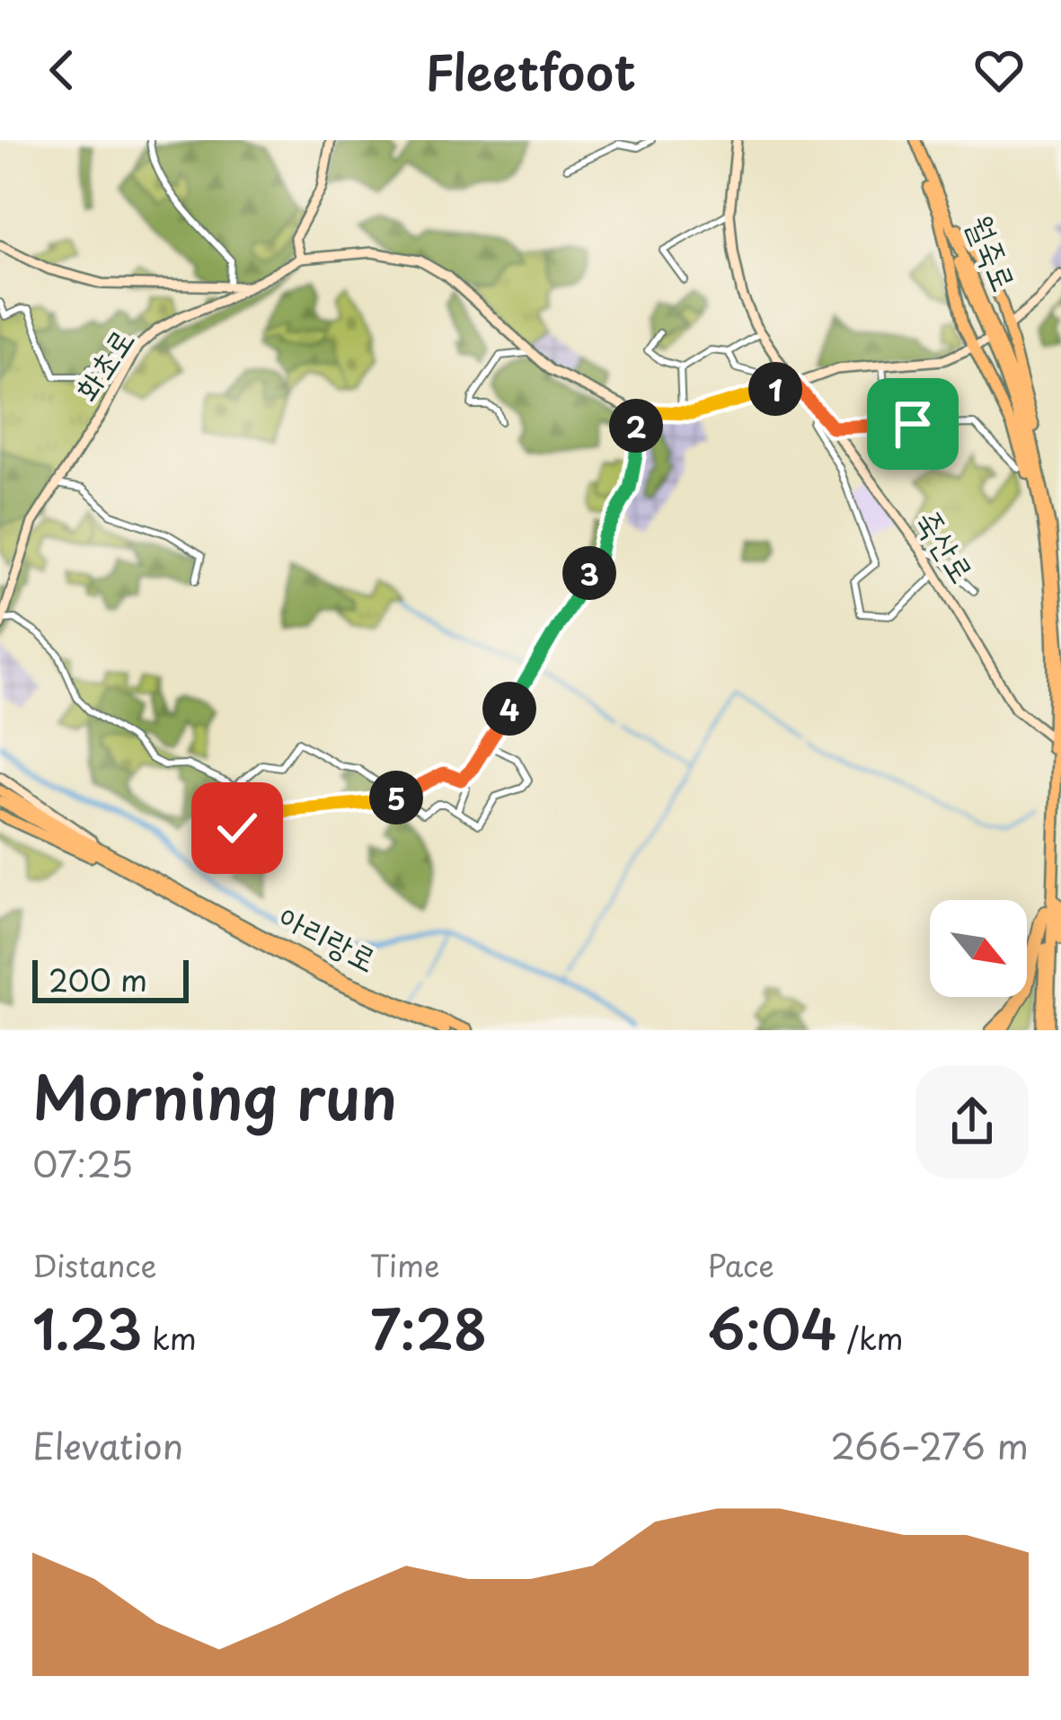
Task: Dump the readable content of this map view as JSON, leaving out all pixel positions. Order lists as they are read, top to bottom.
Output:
{
  "streets": {
    "main road": ["월죽로", "아리랑로"],
    "street": ["화초로", "죽산로"]
  },
  "scale_bar": "200 m",
  "north": "bottom right",
  "page": {
    "header": "Fleetfoot",
    "pins": [
      "1",
      "2",
      "3",
      "4",
      "5"
    ],
    "scale": "200 m",
    "heading": ["Morning run", "07:25"],
    "stats": [
      ["Distance", "1.23 km"],
      ["Time", "7:28"],
      ["Pace", "6:04 /km"]
    ],
    "chart": ["Elevation", "266–276 m"]
  }
}
